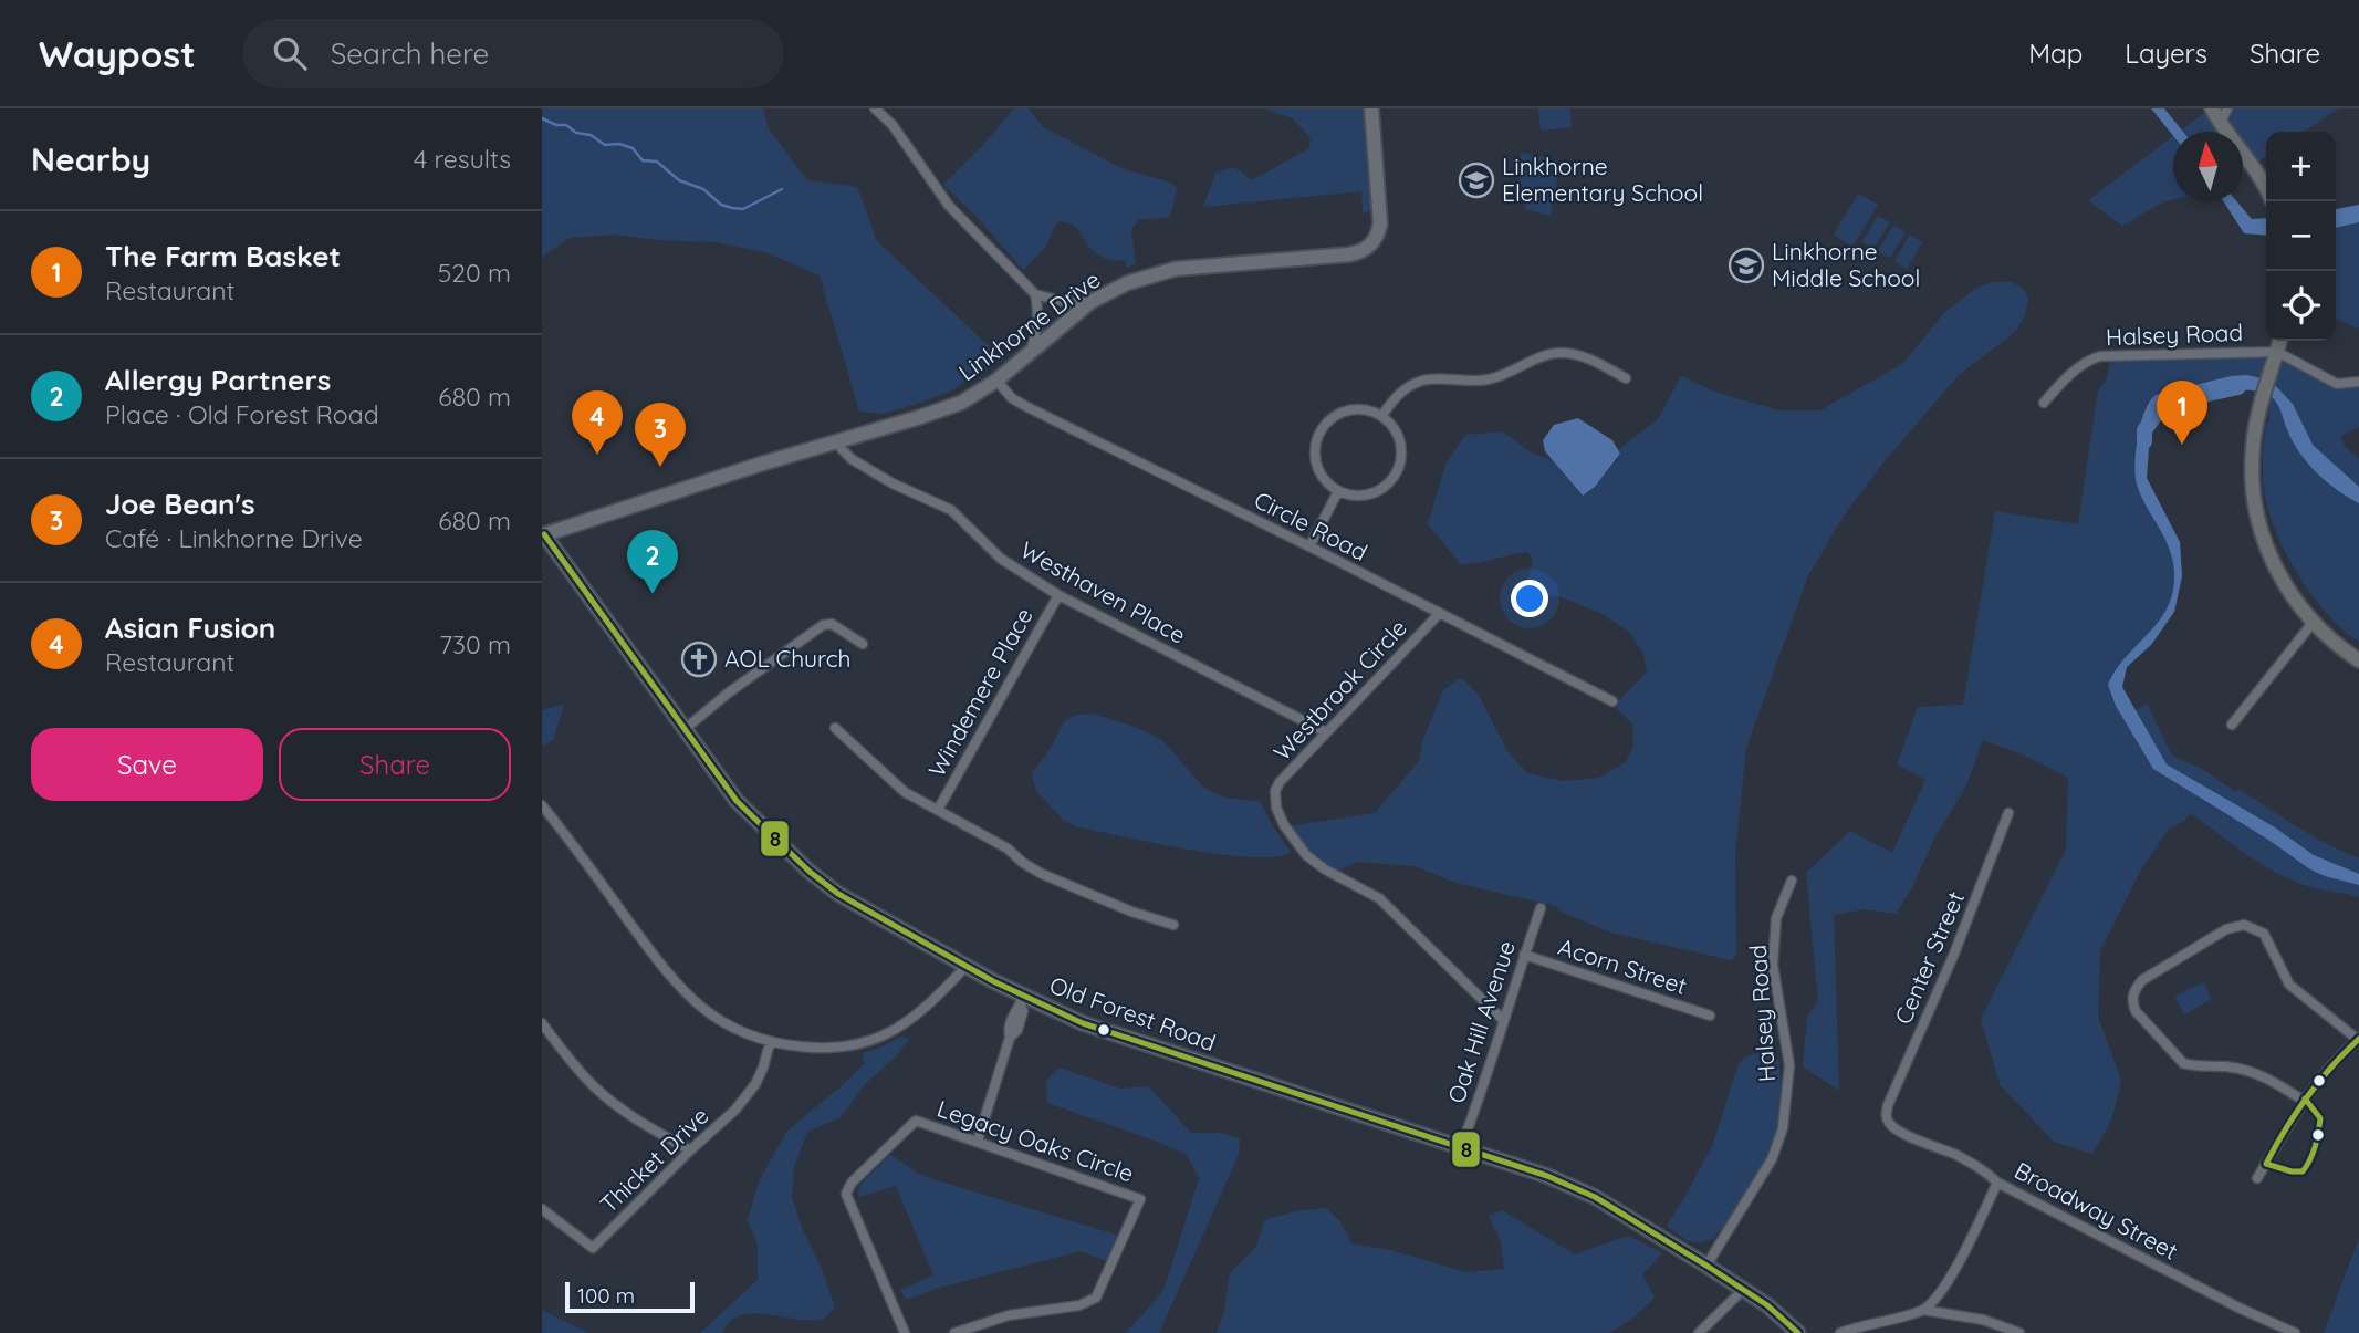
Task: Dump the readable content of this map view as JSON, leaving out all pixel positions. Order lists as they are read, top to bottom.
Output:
{
  "streets": {
    "main road": ["Linkhorne Drive", "Old Forest Road"],
    "street": [
      "Halsey Road",
      "Circle Road",
      "Westhaven Place",
      "Westbrook Circle",
      "Windemere Place",
      "Center Street",
      "Acorn Street",
      "Oak Hill Avenue",
      "Legacy Oaks Circle",
      "Thicket Drive",
      "Broadway Street"
    ]
  },
  "crossings": [
    ["Linkhorne Drive", "Circle Road"],
    ["Linkhorne Drive", "Westhaven Place"],
    ["Linkhorne Drive", "Old Forest Road"],
    ["Halsey Road", "Old Forest Road"],
    ["Circle Road", "Westbrook Circle"],
    ["Westhaven Place", "Westbrook Circle"],
    ["Westhaven Place", "Windemere Place"],
    ["Westbrook Circle", "Oak Hill Avenue"],
    ["Center Street", "Broadway Street"],
    ["Acorn Street", "Oak Hill Avenue"],
    ["Old Forest Road", "Oak Hill Avenue"]
  ],
  "places": {
    "school or university": ["Linkhorne Elementary School", "Linkhorne Middle School"],
    "church": ["AOL Church"]
  },
  "lines": ["transit line 8"],
  "scale_bar": "100 m",
  "north": "top",
  "page": {
    "header": "Waypost",
    "search": "Search here",
    "nav": ["Map", "Layers", "Share"],
    "heading": ["Nearby", "4 results"],
    "map_buttons": ["+", "−"],
    "list": [
      {
        "mark": "1",
        "name": "The Farm Basket",
        "note": "Restaurant",
        "value": "520 m"
      },
      {
        "mark": "2",
        "name": "Allergy Partners",
        "note": "Place · Old Forest Road",
        "value": "680 m"
      },
      {
        "mark": "3",
        "name": "Joe Bean's",
        "note": "Café · Linkhorne Drive",
        "value": "680 m"
      },
      {
        "mark": "4",
        "name": "Asian Fusion",
        "note": "Restaurant",
        "value": "730 m"
      }
    ],
    "pins": [
      "1",
      "4",
      "3",
      "2"
    ],
    "buttons": ["Save", "Share"],
    "scale": "100 m"
  }
}
